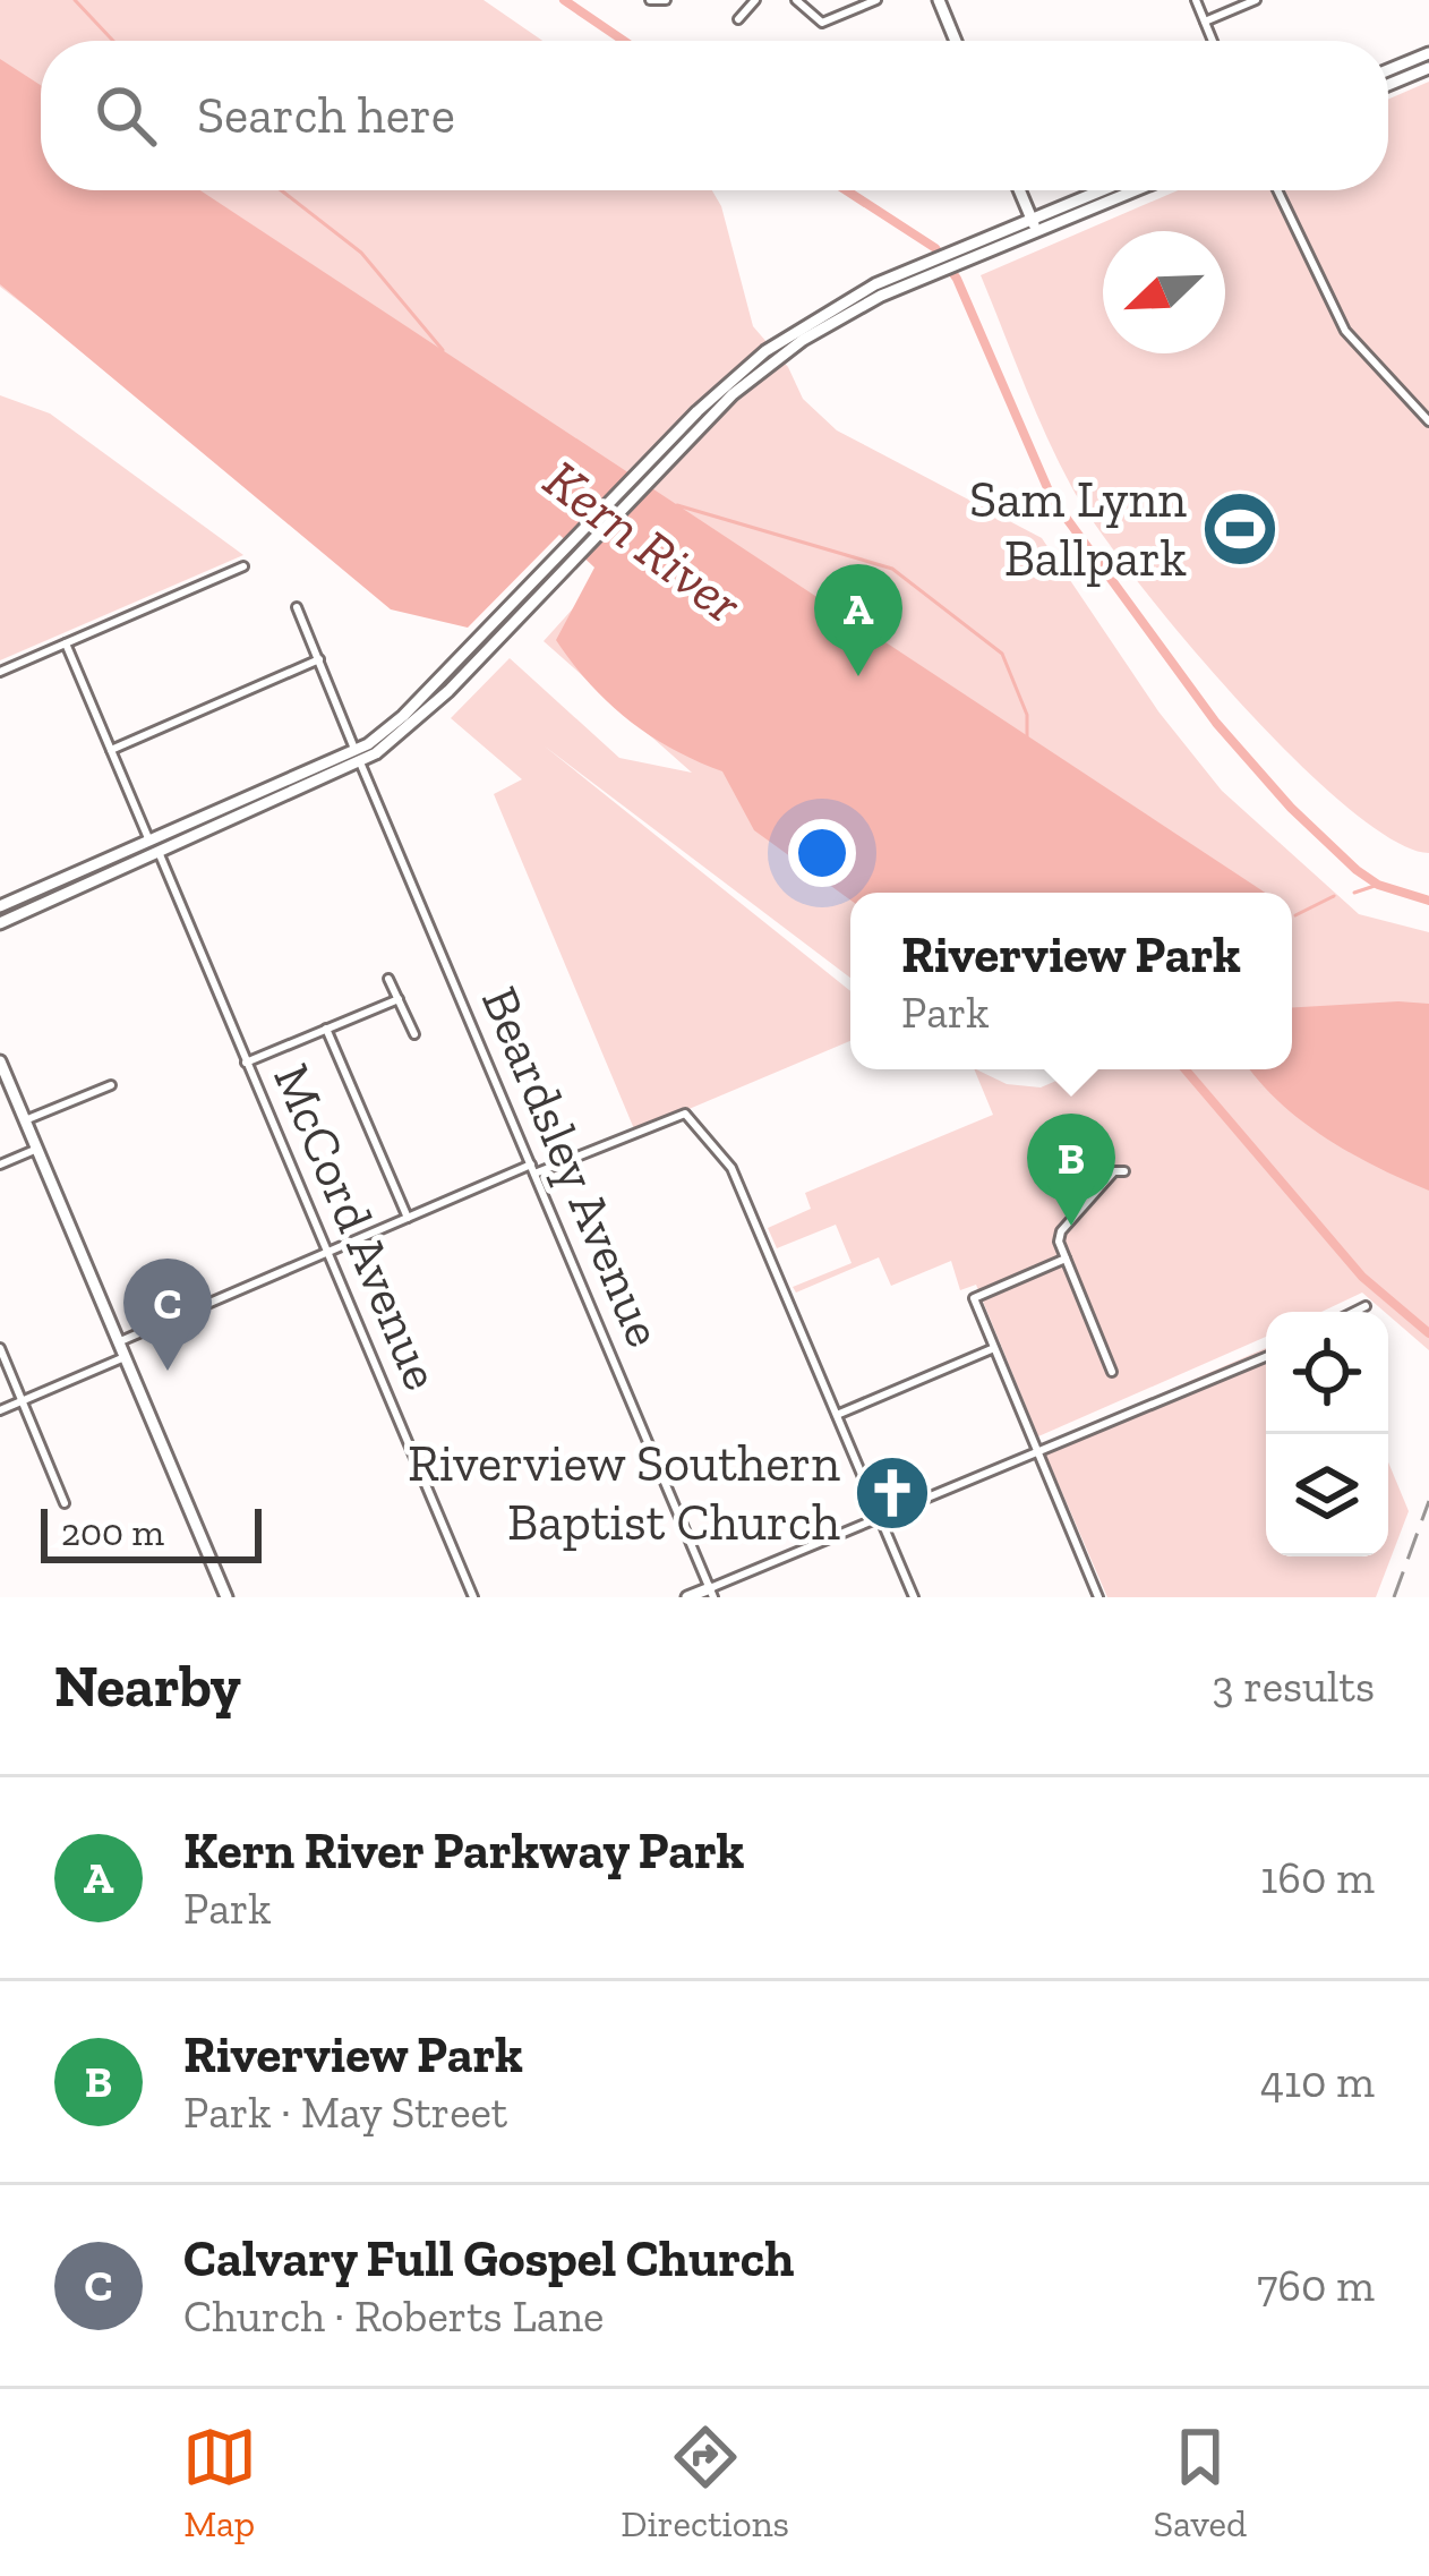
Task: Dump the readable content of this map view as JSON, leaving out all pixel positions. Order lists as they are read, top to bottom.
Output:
{
  "streets": {
    "street": ["Beardsley Avenue", "McCord Avenue"]
  },
  "water": ["Kern River"],
  "places": {
    "sports": ["Sam Lynn Ballpark"],
    "church": ["Riverview Southern Baptist Church"]
  },
  "scale_bar": "200 m",
  "north": "bottom left",
  "page": {
    "search": "Search here",
    "pins": ["A", "B", "C"],
    "popup": ["Riverview Park", "Park"],
    "scale": "200 m",
    "heading": ["Nearby", "3 results"],
    "list": [
      {
        "mark": "A",
        "name": "Kern River Parkway Park",
        "note": "Park",
        "value": "160 m"
      },
      {
        "mark": "B",
        "name": "Riverview Park",
        "note": "Park · May Street",
        "value": "410 m"
      },
      {
        "mark": "C",
        "name": "Calvary Full Gospel Church",
        "note": "Church · Roberts Lane",
        "value": "760 m"
      }
    ],
    "nav": ["Map", "Directions", "Saved"]
  }
}
